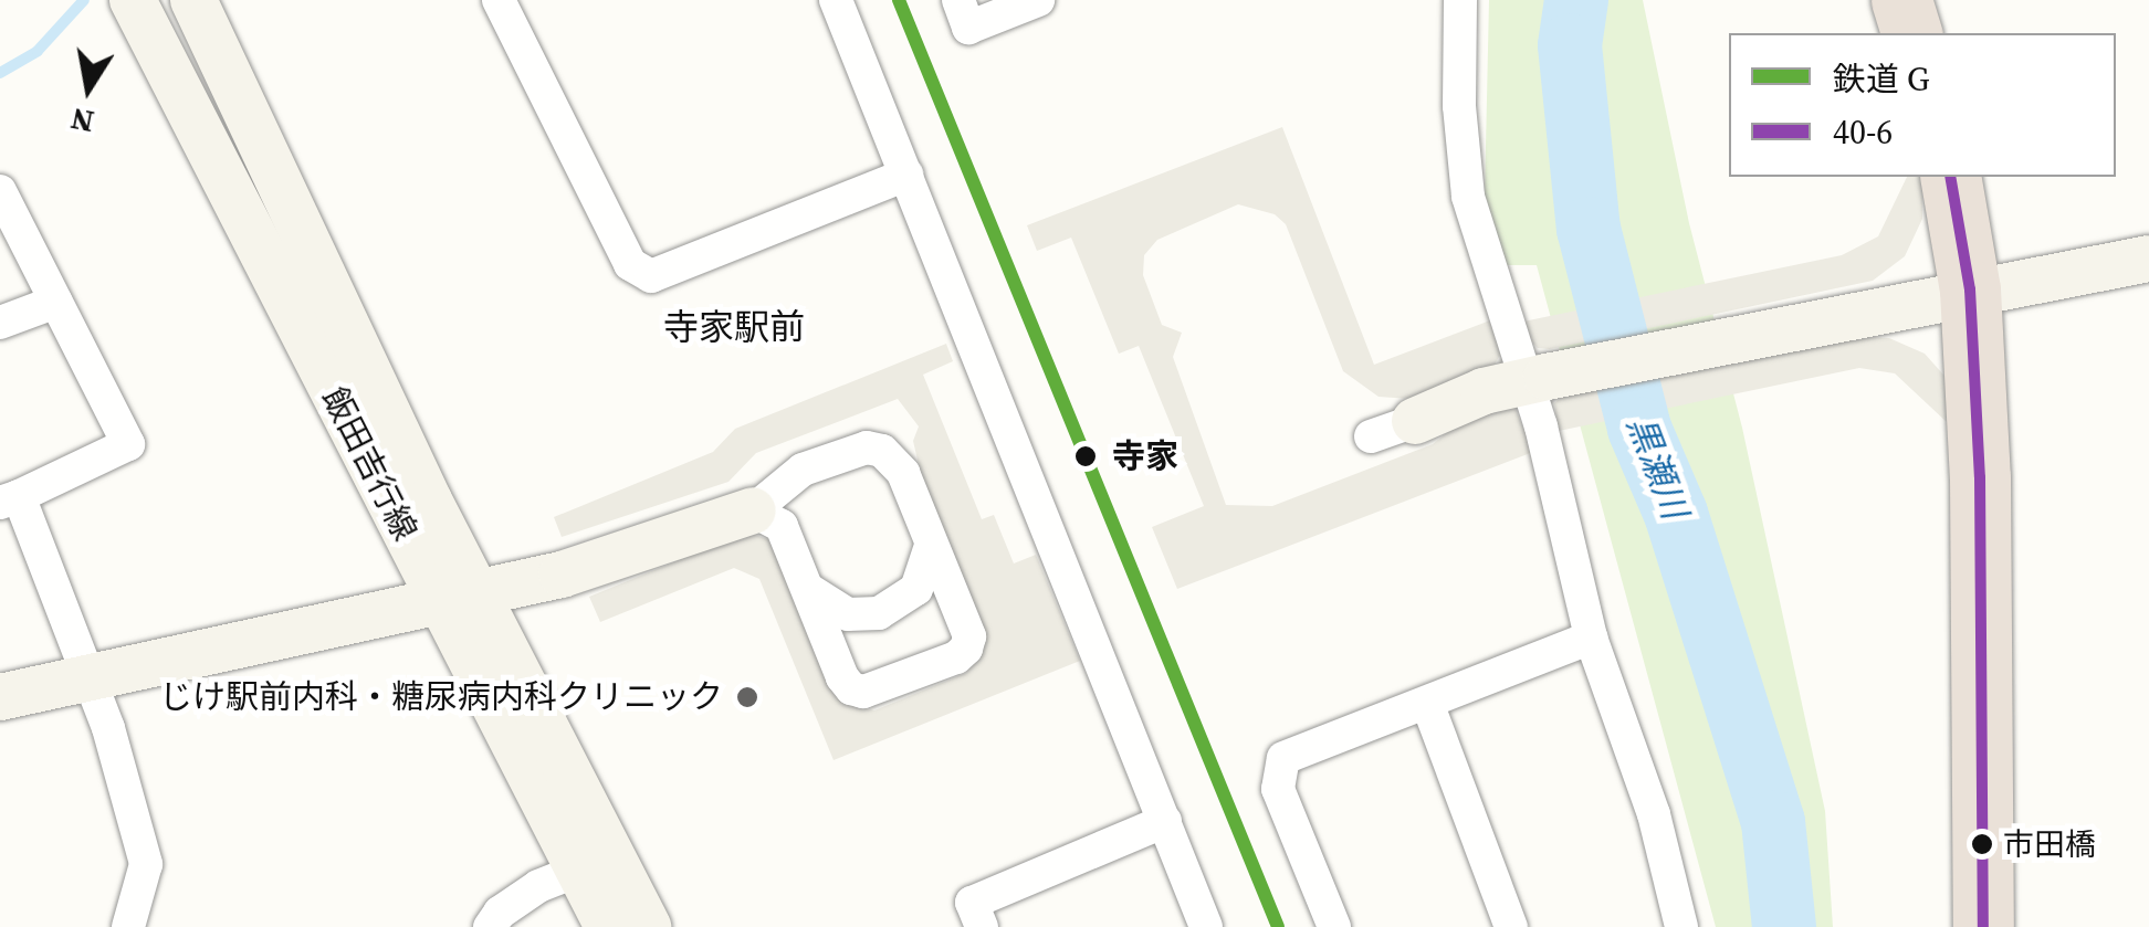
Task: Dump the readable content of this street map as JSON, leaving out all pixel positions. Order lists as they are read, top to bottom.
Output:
{
  "streets": {
    "main road": ["飯田吉行線"]
  },
  "districts": ["寺家駅前"],
  "water": ["黒瀬川"],
  "places": ["寺家", "じけ駅前内科・糖尿病内科クリニック", "市田橋"],
  "lines": ["rail line G", "transit line 40-6"],
  "legend": ["鉄道 G", "40-6"],
  "north": "bottom"
}
